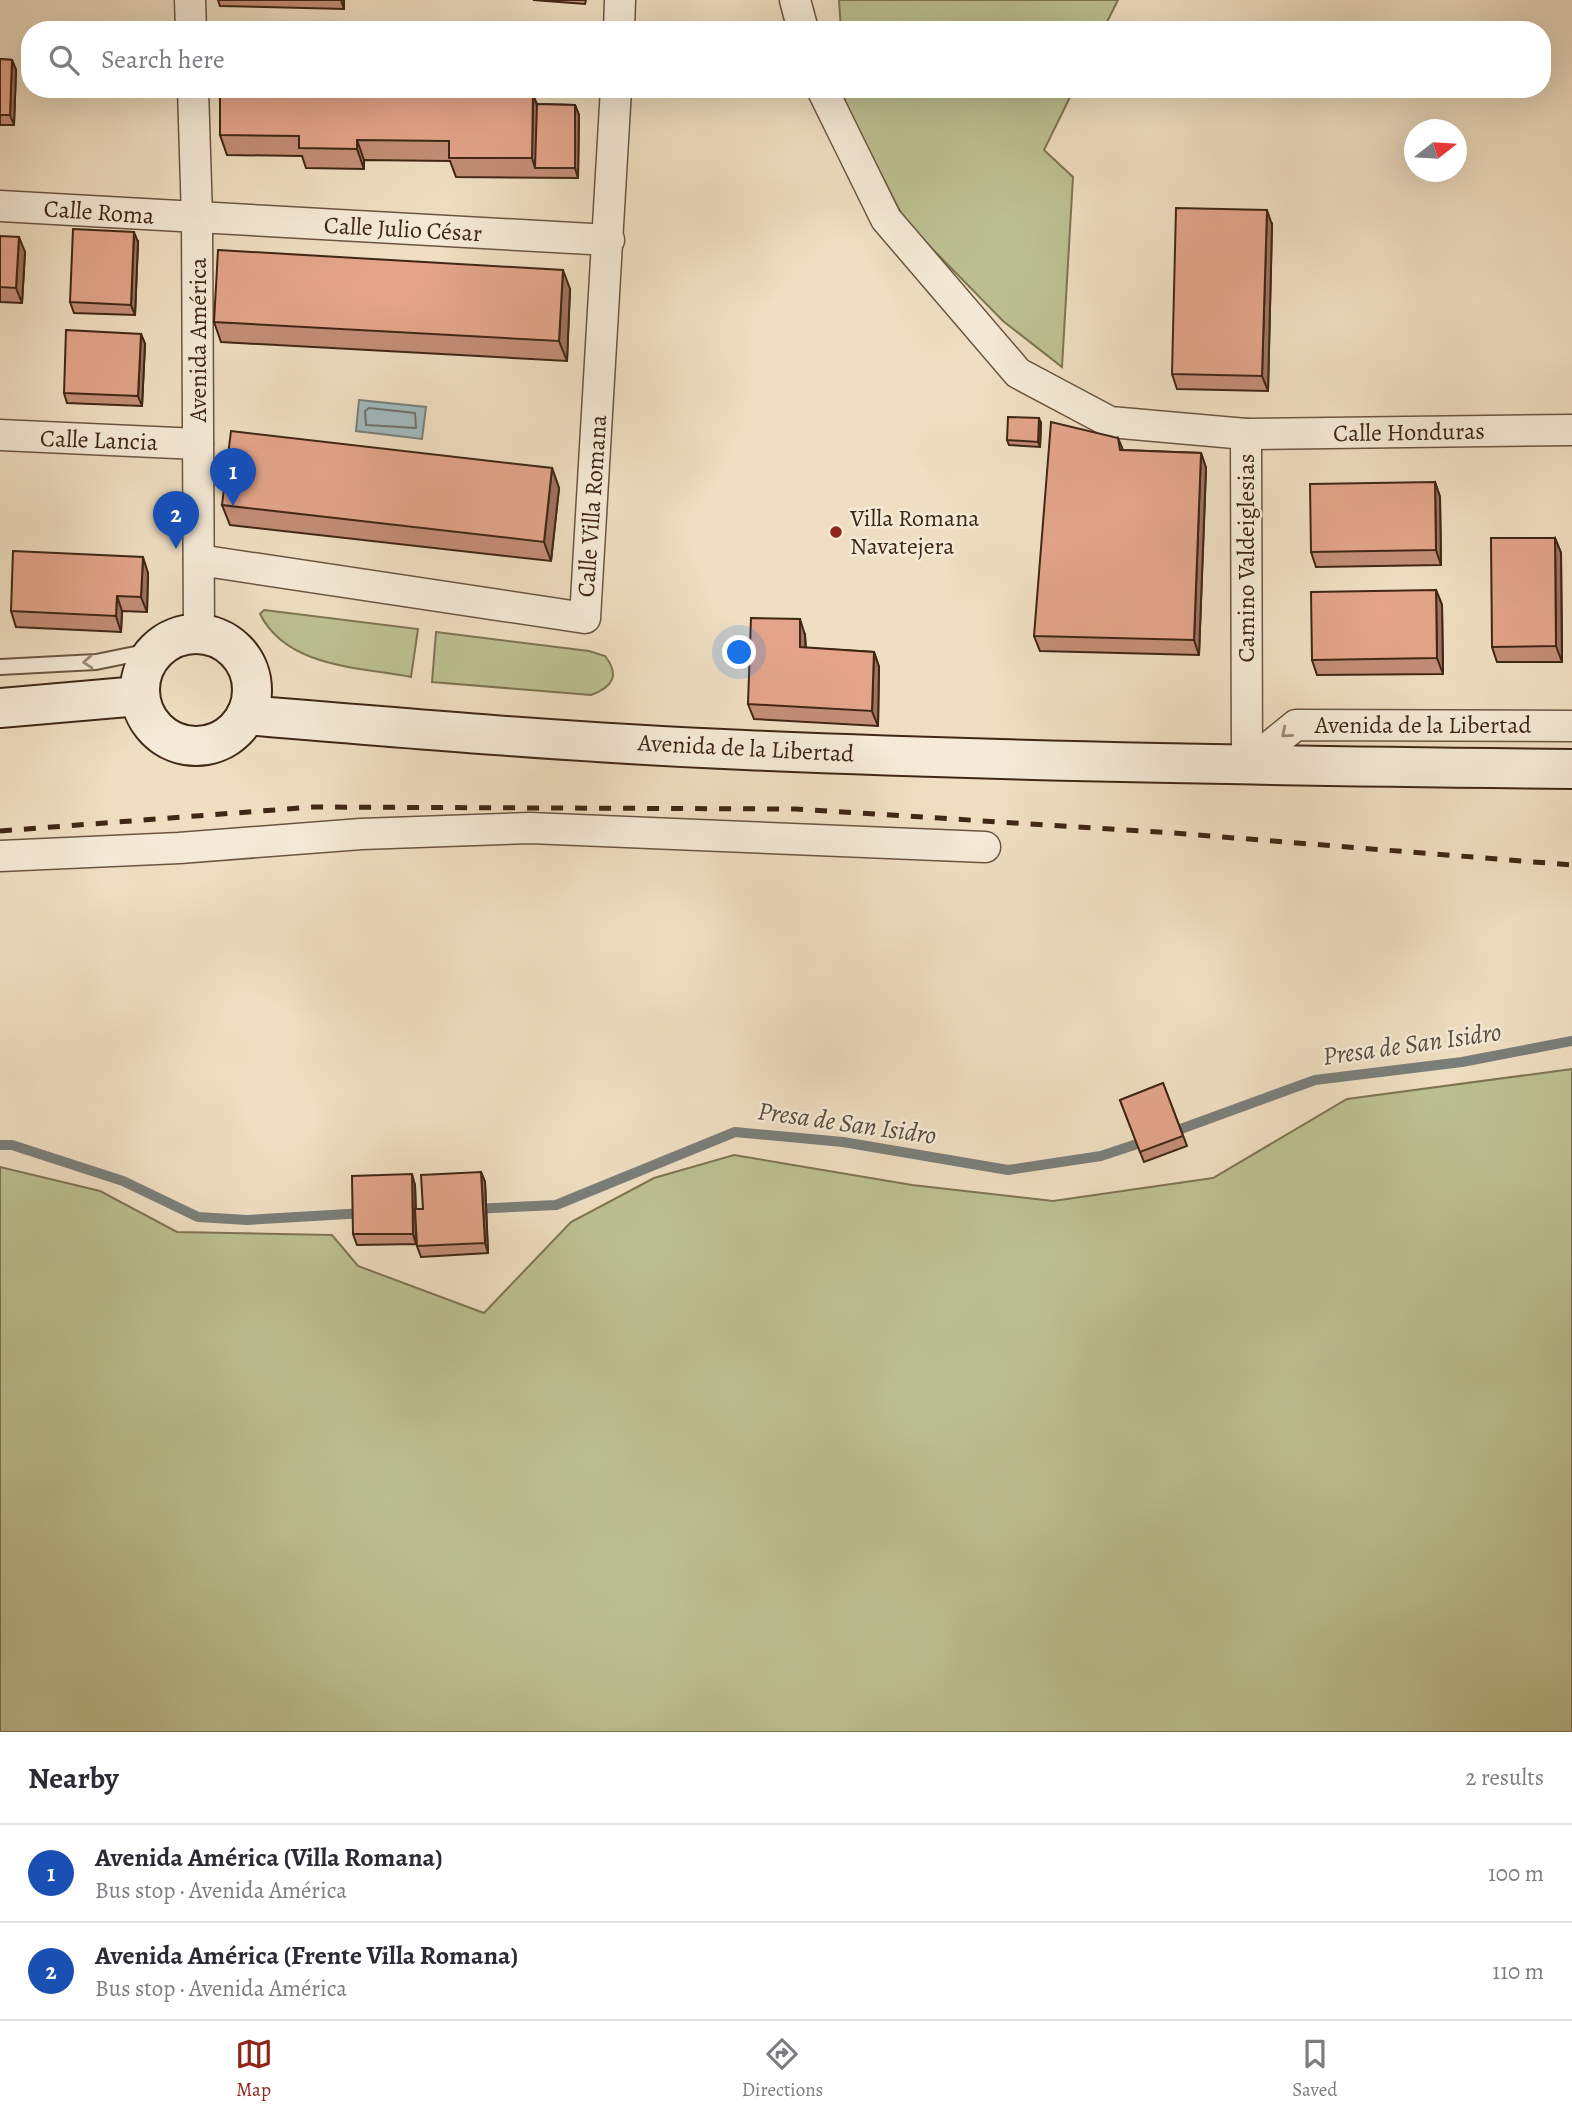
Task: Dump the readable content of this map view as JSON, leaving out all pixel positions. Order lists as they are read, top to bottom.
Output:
{
  "streets": {
    "main road": ["Avenida de la Libertad"],
    "street": [
      "Calle Roma",
      "Calle Julio César",
      "Avenida América",
      "Calle Honduras",
      "Calle Lancia",
      "Calle Villa Romana",
      "Camino Valdeiglesias"
    ]
  },
  "crossings": [
    ["Calle Roma", "Calle Julio César"],
    ["Calle Roma", "Avenida América"],
    ["Calle Julio César", "Avenida América"],
    ["Calle Julio César", "Calle Villa Romana"],
    ["Avenida América", "Calle Lancia"],
    ["Avenida América", "Calle Villa Romana"],
    ["Avenida América", "Avenida de la Libertad"],
    ["Calle Honduras", "Camino Valdeiglesias"],
    ["Camino Valdeiglesias", "Avenida de la Libertad"]
  ],
  "water": ["Presa de San Isidro"],
  "places": ["Villa Romana Navatejera"],
  "north": "right",
  "page": {
    "search": "Search here",
    "pins": ["1", "2"],
    "heading": ["Nearby", "2 results"],
    "list": [
      {
        "mark": "1",
        "name": "Avenida América (Villa Romana)",
        "note": "Bus stop · Avenida América",
        "value": "100 m"
      },
      {
        "mark": "2",
        "name": "Avenida América (Frente Villa Romana)",
        "note": "Bus stop · Avenida América",
        "value": "110 m"
      }
    ],
    "nav": ["Map", "Directions", "Saved"]
  }
}
